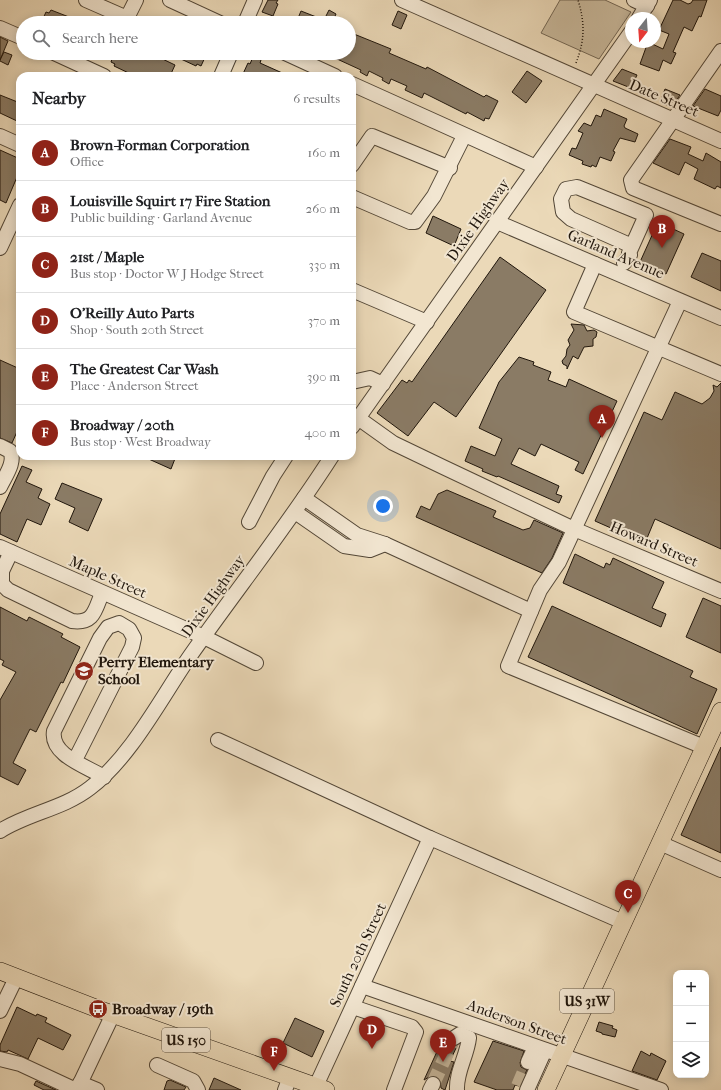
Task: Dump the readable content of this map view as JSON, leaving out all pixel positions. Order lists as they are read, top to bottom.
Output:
{
  "streets": {
    "main road": ["US 31W", "US 150"],
    "street": [
      "Date Street",
      "Dixie Highway",
      "Garland Avenue",
      "Howard Street",
      "Maple Street",
      "South 20th Street",
      "Anderson Street"
    ]
  },
  "crossings": [
    ["Date Street", "Dixie Highway"],
    ["Dixie Highway", "Garland Avenue"],
    ["Dixie Highway", "Maple Street"],
    ["South 20th Street", "Anderson Street"],
    ["South 20th Street", "US 150"],
    ["US 31W", "Anderson Street"]
  ],
  "places": {
    "school or university": ["Perry Elementary School"],
    "bus stop": ["Broadway / 19th"]
  },
  "north": "bottom",
  "page": {
    "search": "Search here",
    "heading": ["Nearby", "6 results"],
    "list": [
      {
        "mark": "A",
        "name": "Brown-Forman Corporation",
        "note": "Office",
        "value": "160 m"
      },
      {
        "mark": "B",
        "name": "Louisville Squirt 17 Fire Station",
        "note": "Public building · Garland Avenue",
        "value": "260 m"
      },
      {
        "mark": "C",
        "name": "21st / Maple",
        "note": "Bus stop · Doctor W J Hodge Street",
        "value": "330 m"
      },
      {
        "mark": "D",
        "name": "O'Reilly Auto Parts",
        "note": "Shop · South 20th Street",
        "value": "370 m"
      },
      {
        "mark": "E",
        "name": "The Greatest Car Wash",
        "note": "Place · Anderson Street",
        "value": "390 m"
      },
      {
        "mark": "F",
        "name": "Broadway / 20th",
        "note": "Bus stop · West Broadway",
        "value": "400 m"
      }
    ],
    "pins": [
      "B",
      "A",
      "C",
      "D",
      "E",
      "F"
    ],
    "map_buttons": ["+", "−"]
  }
}
